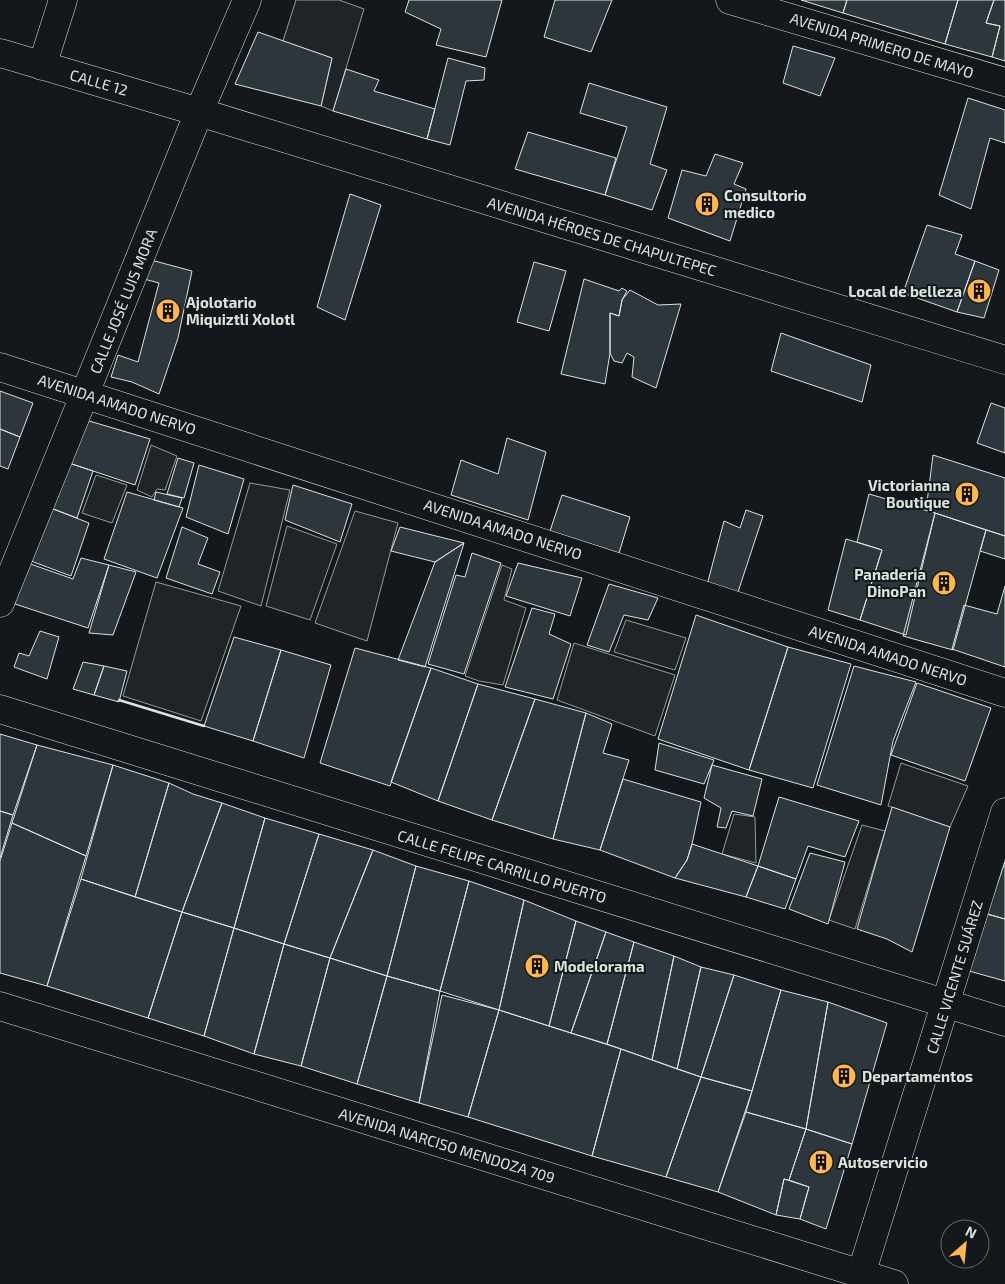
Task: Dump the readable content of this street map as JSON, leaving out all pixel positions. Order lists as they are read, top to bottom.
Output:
{
  "streets": {
    "street": [
      "AVENIDA PRIMERO DE MAYO",
      "CALLE 12",
      "AVENIDA HÉROES DE CHAPULTEPEC",
      "CALLE JOSÉ LUIS MORA",
      "AVENIDA AMADO NERVO",
      "CALLE FELIPE CARRILLO PUERTO",
      "CALLE VICENTE SUÁREZ",
      "AVENIDA NARCISO MENDOZA 709"
    ]
  },
  "crossings": [
    ["CALLE 12", "AVENIDA HÉROES DE CHAPULTEPEC"],
    ["CALLE 12", "CALLE JOSÉ LUIS MORA"],
    ["AVENIDA HÉROES DE CHAPULTEPEC", "CALLE JOSÉ LUIS MORA"],
    ["CALLE JOSÉ LUIS MORA", "AVENIDA AMADO NERVO"],
    ["CALLE FELIPE CARRILLO PUERTO", "CALLE VICENTE SUÁREZ"],
    ["CALLE VICENTE SUÁREZ", "AVENIDA NARCISO MENDOZA 709"]
  ],
  "places": {
    "building": [
      "Consultorio medico",
      "Local de belleza",
      "Ajolotario Miquiztli Xolotl",
      "Victorianna Boutique",
      "Panaderia DinoPan",
      "Modelorama",
      "Departamentos",
      "Autoservicio"
    ]
  },
  "north": "top right"
}
